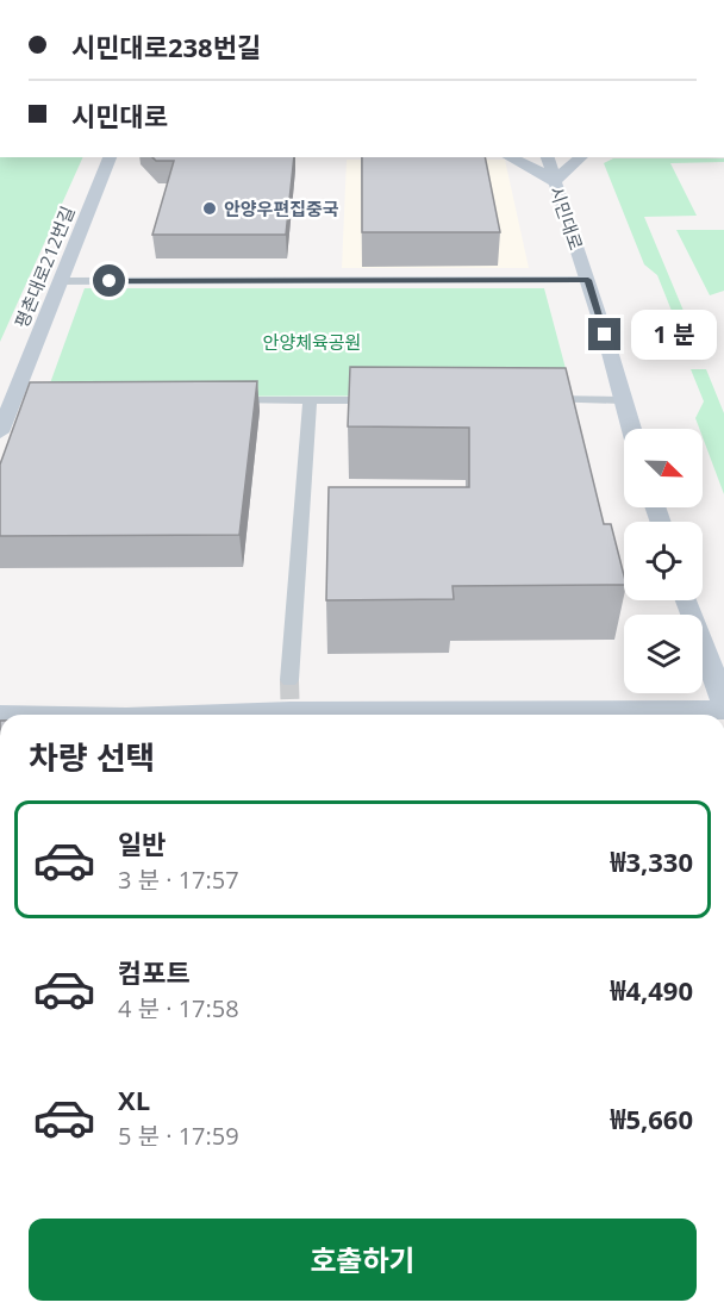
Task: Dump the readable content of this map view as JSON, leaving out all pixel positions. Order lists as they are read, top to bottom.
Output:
{
  "streets": {
    "street": ["시민대로", "평촌대로212번길"]
  },
  "parks": ["안양체육공원"],
  "places": ["안양우편집중국"],
  "north": "bottom right",
  "page": {
    "banner": ["시민대로238번길", "시민대로"],
    "bubble": "1 분",
    "heading": "차량 선택",
    "list": [
      {
        "name": "일반",
        "note": "3 분 · 17:57",
        "value": "₩3,330"
      },
      {
        "name": "컴포트",
        "note": "4 분 · 17:58",
        "value": "₩4,490"
      },
      {
        "name": "XL",
        "note": "5 분 · 17:59",
        "value": "₩5,660"
      }
    ],
    "buttons": "호출하기"
  }
}
